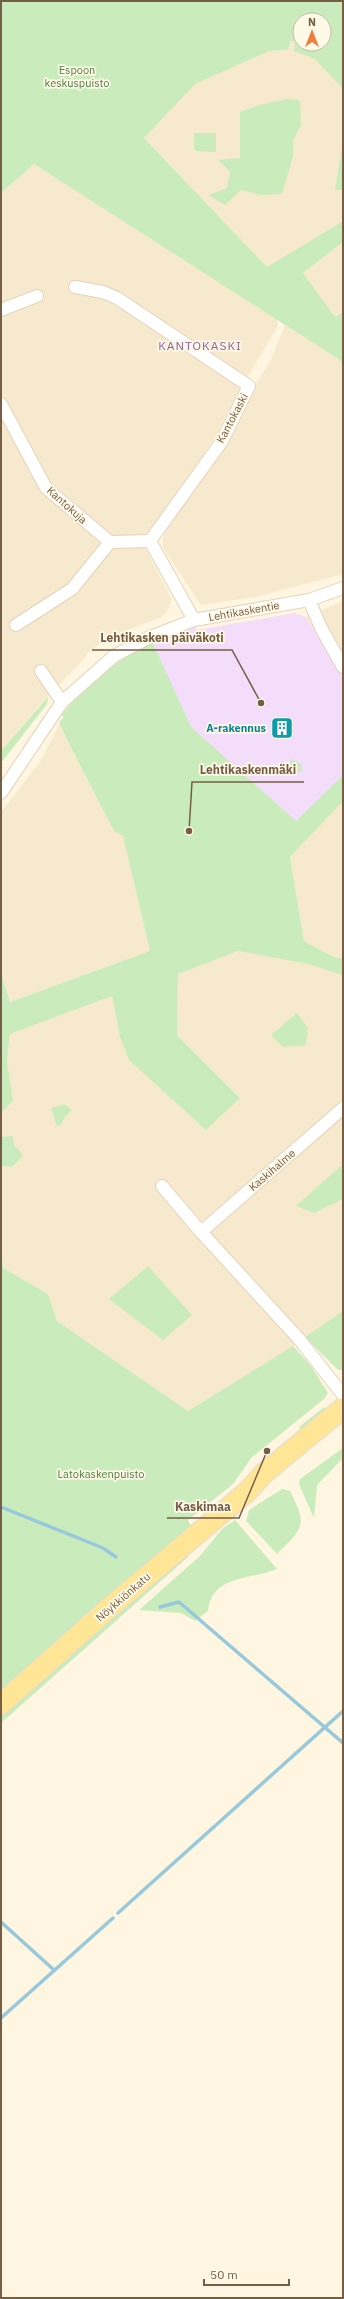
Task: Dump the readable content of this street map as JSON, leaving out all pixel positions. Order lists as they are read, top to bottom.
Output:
{
  "streets": {
    "main road": ["Nöykkiönkatu"],
    "street": [
      "Kantokaski",
      "Kantokuja",
      "Lehtikaskentie",
      "Kaskihalme"
    ]
  },
  "districts": ["KANTOKASKI"],
  "parks": ["Espoon keskuspuisto", "Latokaskenpuisto"],
  "places": {
    "other": ["Lehtikasken päiväkoti", "Lehtikaskenmäki", "Kaskimaa"],
    "building": ["A-rakennus"]
  },
  "scale_bar": "50 m",
  "north": "top"
}
